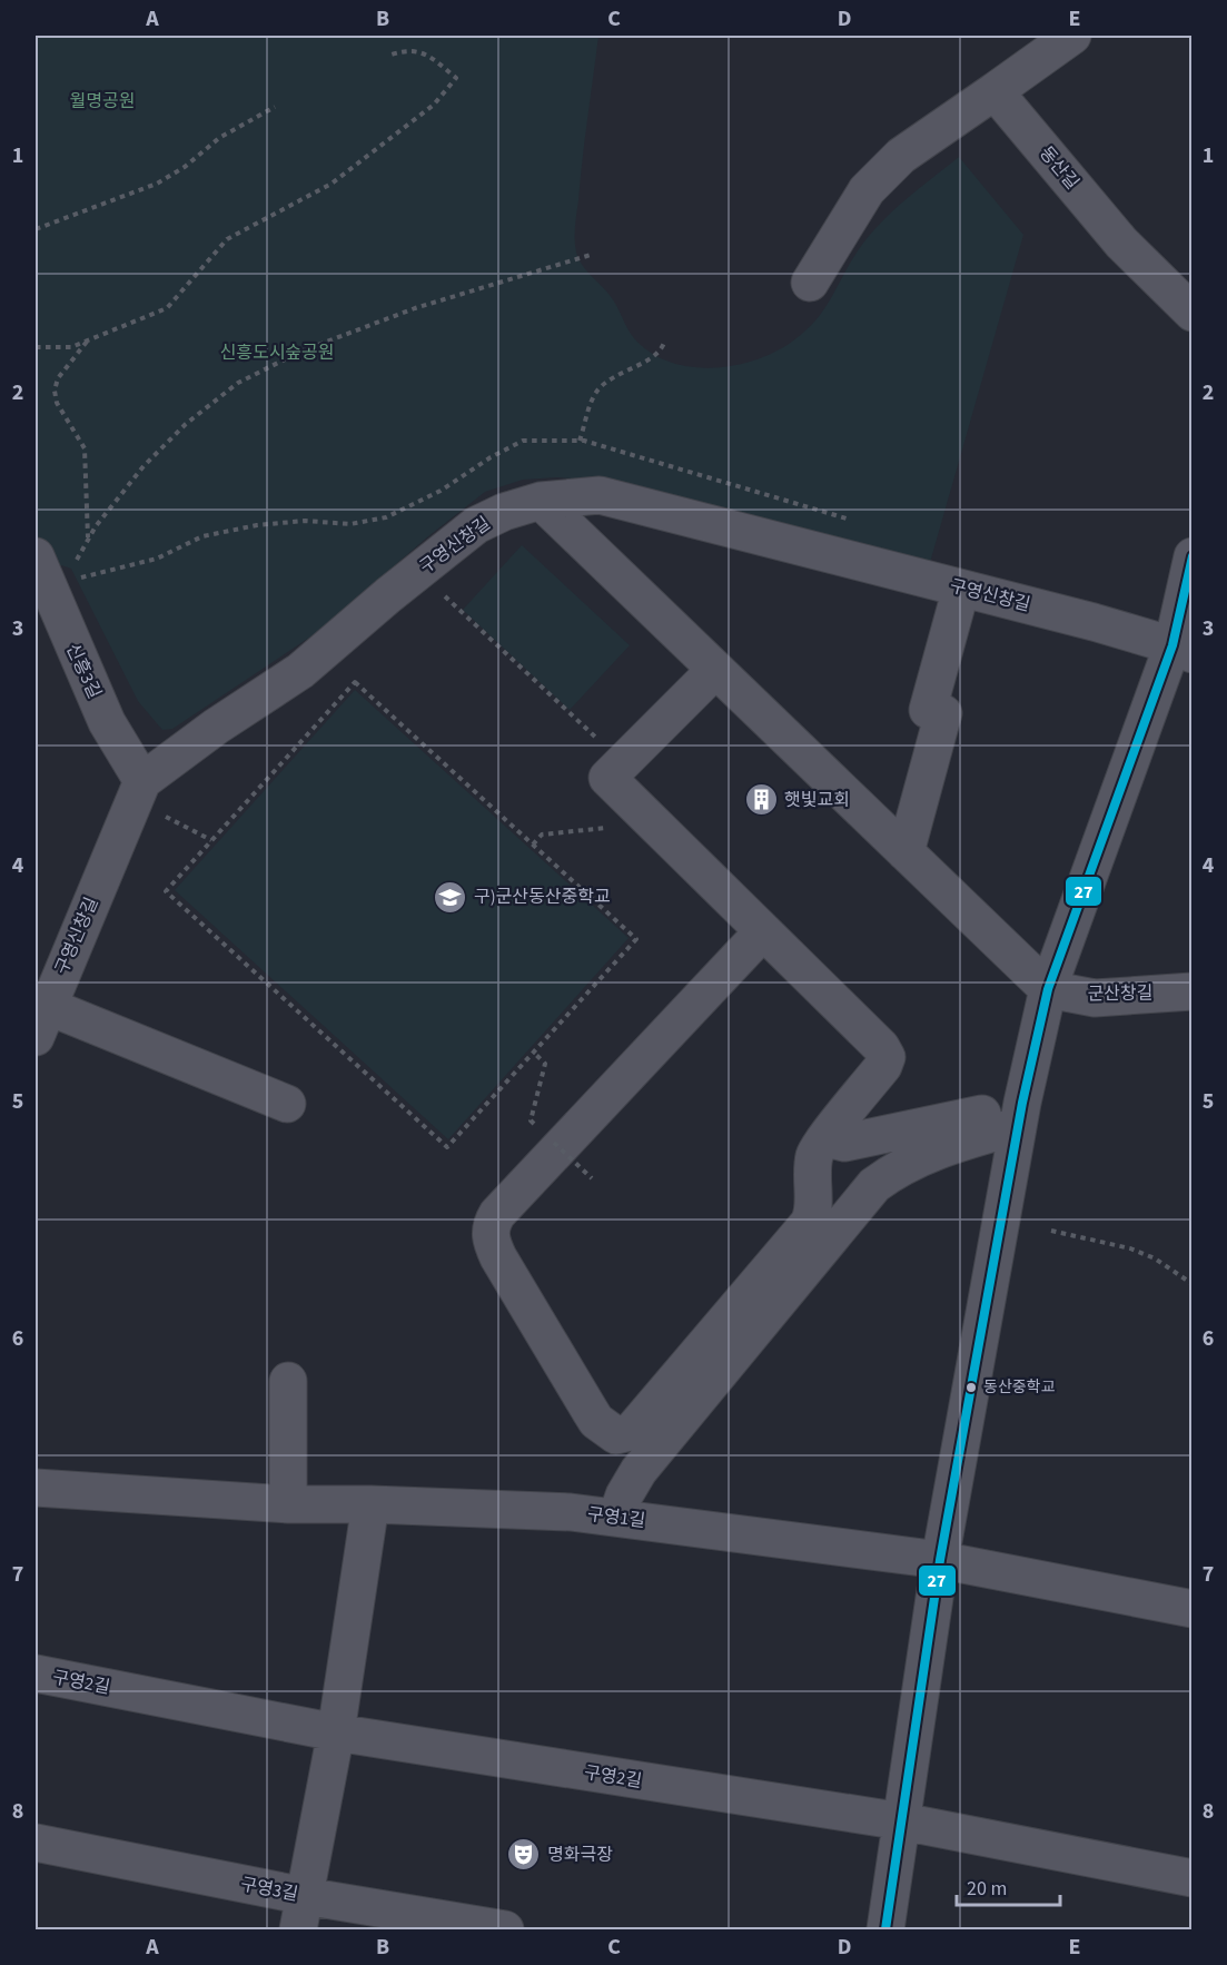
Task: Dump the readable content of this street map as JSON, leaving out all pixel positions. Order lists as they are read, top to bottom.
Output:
{
  "streets": {
    "street": [
      "동산길",
      "구영신창길",
      "신흥3길",
      "군산창길",
      "구영1길",
      "구영2길",
      "구영3길"
    ]
  },
  "crossings": [
    ["구영신창길", "신흥3길"]
  ],
  "parks": ["월명공원", "신흥도시숲공원"],
  "places": {
    "building": ["햇빛교회"],
    "school or university": ["구)군산동산중학교"],
    "other": ["동산중학교"],
    "theatre": ["명화극장"]
  },
  "lines": ["transit line 27"],
  "scale_bar": "20 m",
  "grid": {
    "columns": [
      "A",
      "B",
      "C",
      "D",
      "E"
    ],
    "rows": [
      "1",
      "2",
      "3",
      "4",
      "5",
      "6",
      "7",
      "8"
    ]
  }
}
